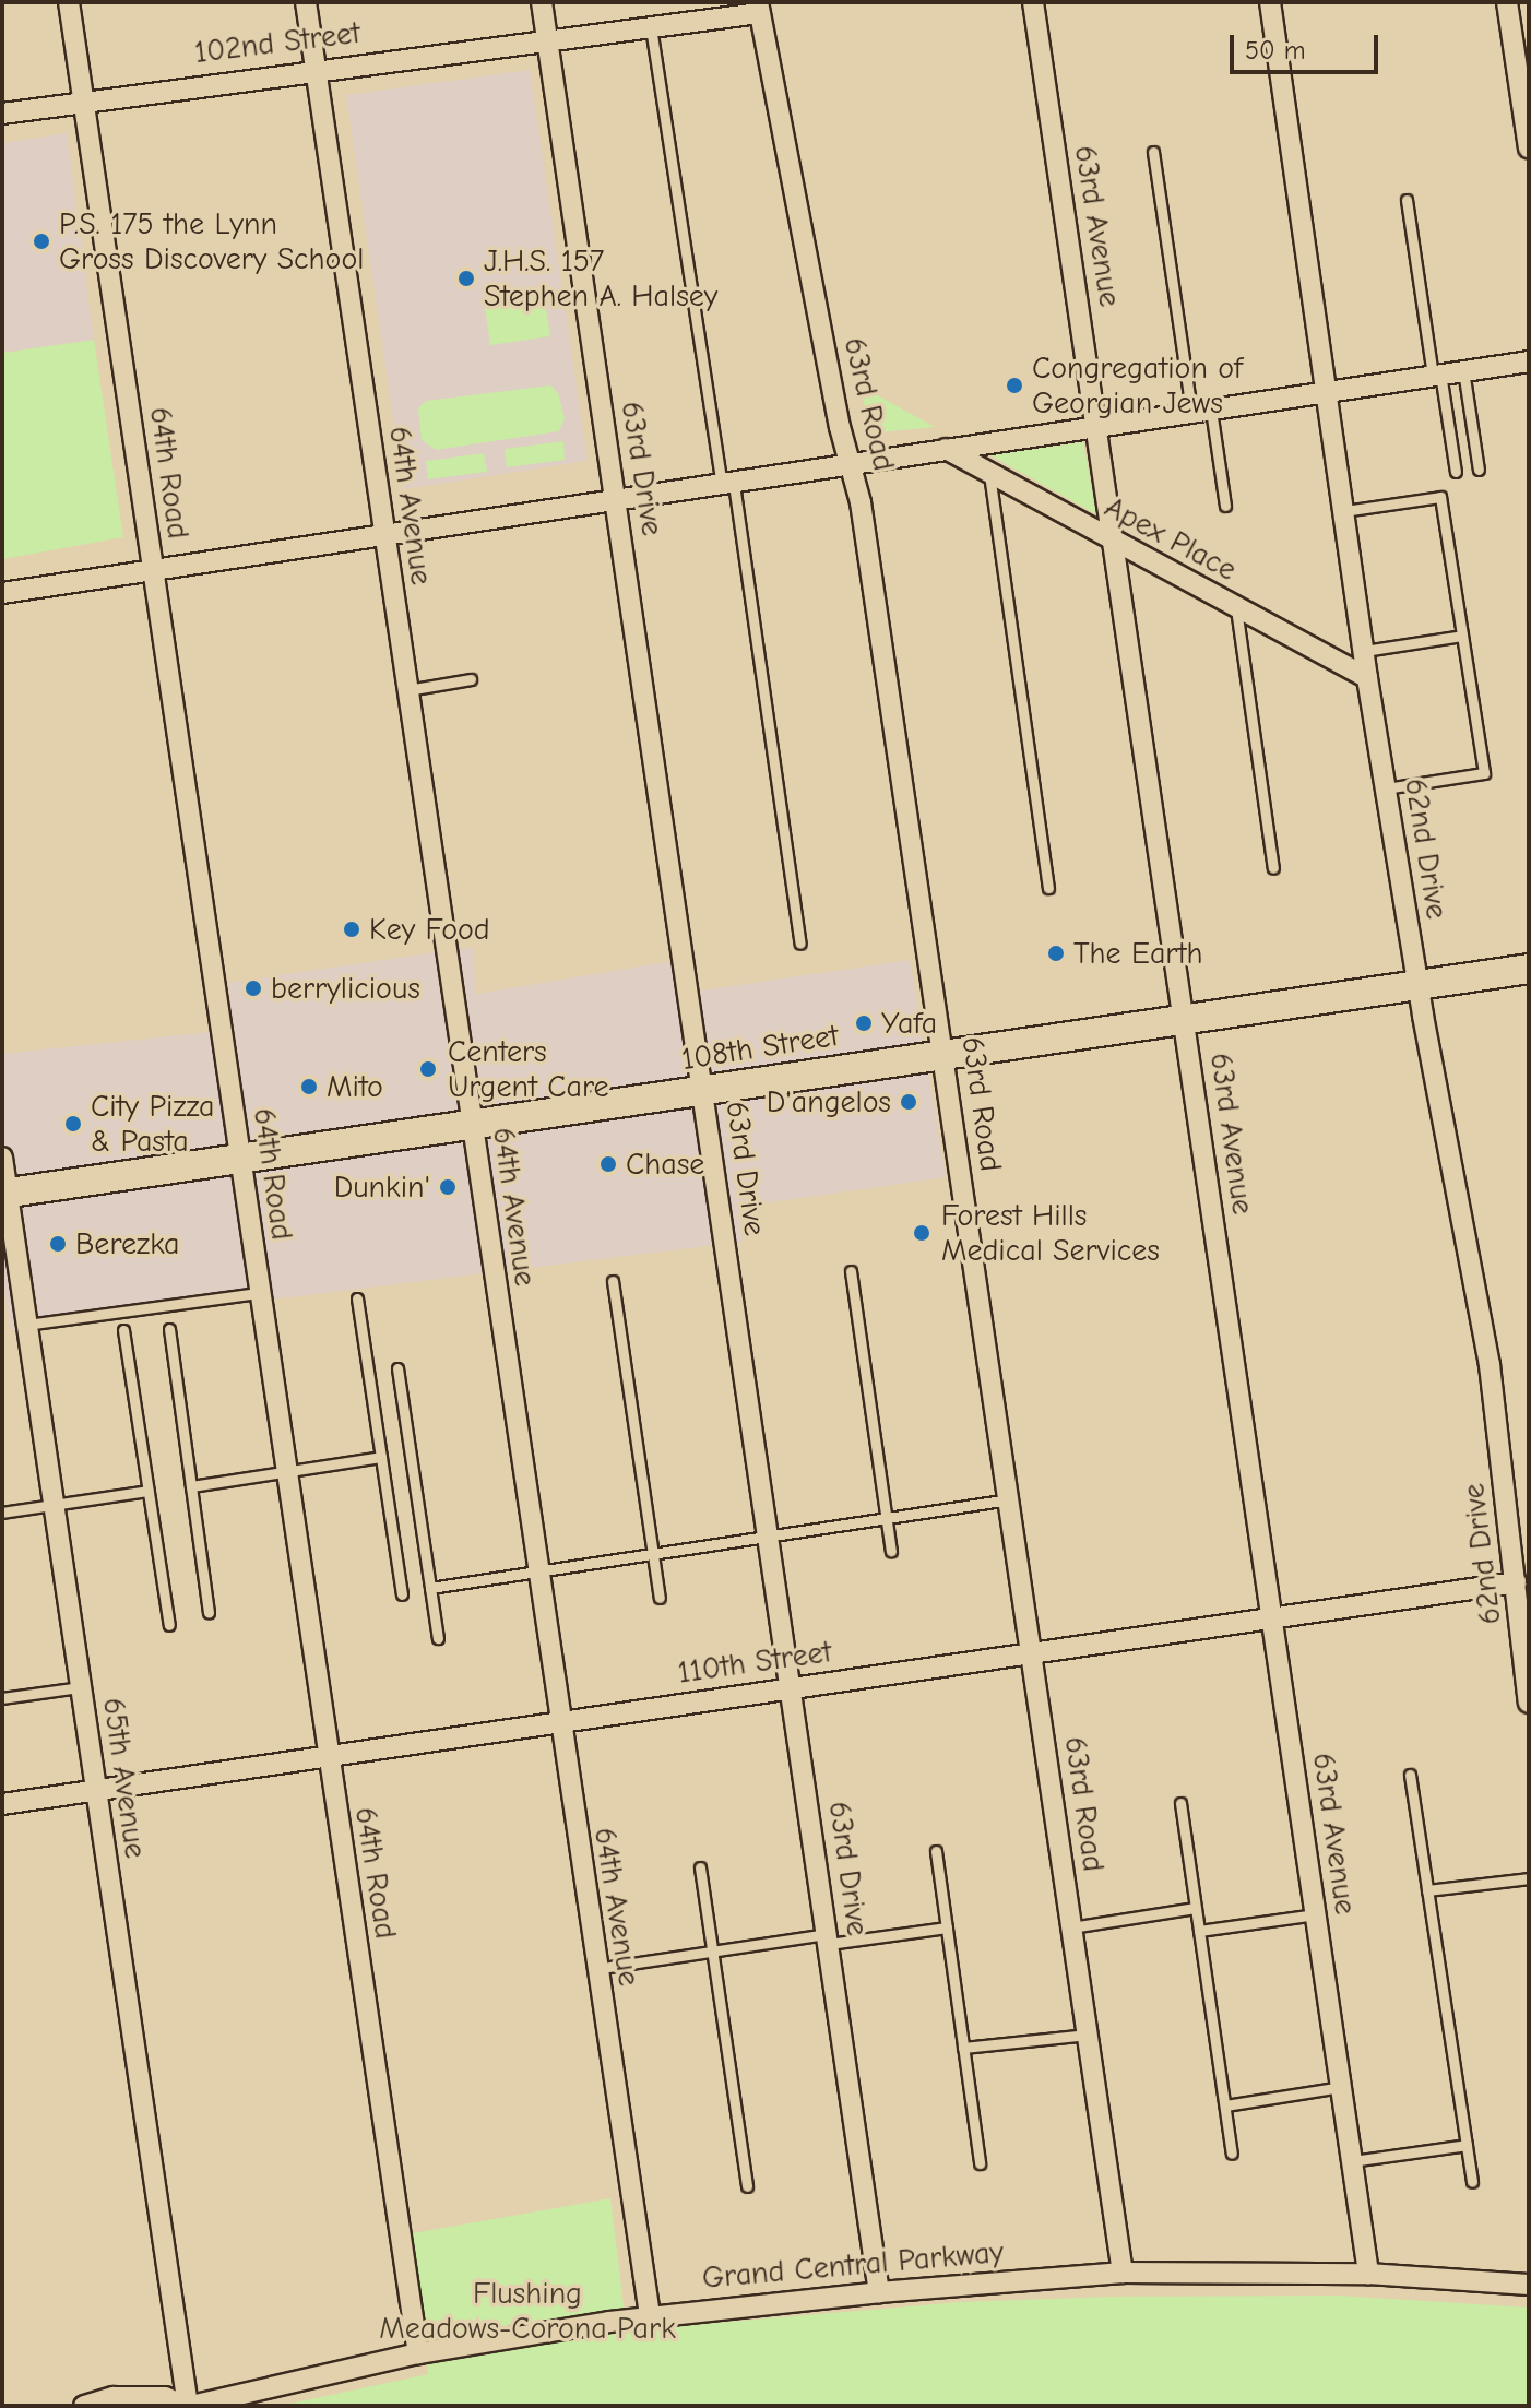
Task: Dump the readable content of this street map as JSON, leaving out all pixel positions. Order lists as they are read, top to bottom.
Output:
{
  "streets": {
    "main road": ["108th Street"],
    "street": [
      "102nd Street",
      "63rd Avenue",
      "63rd Road",
      "63rd Drive",
      "64th Road",
      "64th Avenue",
      "Apex Place",
      "62nd Drive",
      "110th Street",
      "65th Avenue",
      "Grand Central Parkway"
    ]
  },
  "crossings": [
    ["102nd Street", "63rd Road"],
    ["102nd Street", "63rd Drive"],
    ["102nd Street", "64th Road"],
    ["102nd Street", "64th Avenue"],
    ["63rd Avenue", "Apex Place"],
    ["63rd Avenue", "108th Street"],
    ["63rd Avenue", "110th Street"],
    ["63rd Avenue", "Grand Central Parkway"],
    ["63rd Road", "108th Street"],
    ["63rd Road", "110th Street"],
    ["63rd Road", "Grand Central Parkway"],
    ["63rd Drive", "108th Street"],
    ["63rd Drive", "110th Street"],
    ["63rd Drive", "Grand Central Parkway"],
    ["64th Road", "108th Street"],
    ["64th Road", "110th Street"],
    ["64th Road", "Grand Central Parkway"],
    ["64th Avenue", "108th Street"],
    ["64th Avenue", "110th Street"],
    ["64th Avenue", "Grand Central Parkway"],
    ["Apex Place", "62nd Drive"],
    ["62nd Drive", "108th Street"],
    ["62nd Drive", "110th Street"],
    ["108th Street", "65th Avenue"],
    ["110th Street", "65th Avenue"],
    ["65th Avenue", "Grand Central Parkway"]
  ],
  "parks": ["Flushing Meadows-Corona Park"],
  "places": [
    "P.S. 175 the Lynn Gross Discovery School",
    "J.H.S. 157 Stephen A. Halsey",
    "Congregation of Georgian Jews",
    "Key Food",
    "The Earth",
    "berrylicious",
    "Yafa",
    "Centers Urgent Care",
    "Mito",
    "D'angelos",
    "City Pizza & Pasta",
    "Chase",
    "Dunkin'",
    "Forest Hills Medical Services",
    "Berezka"
  ],
  "scale_bar": "50 m"
}
